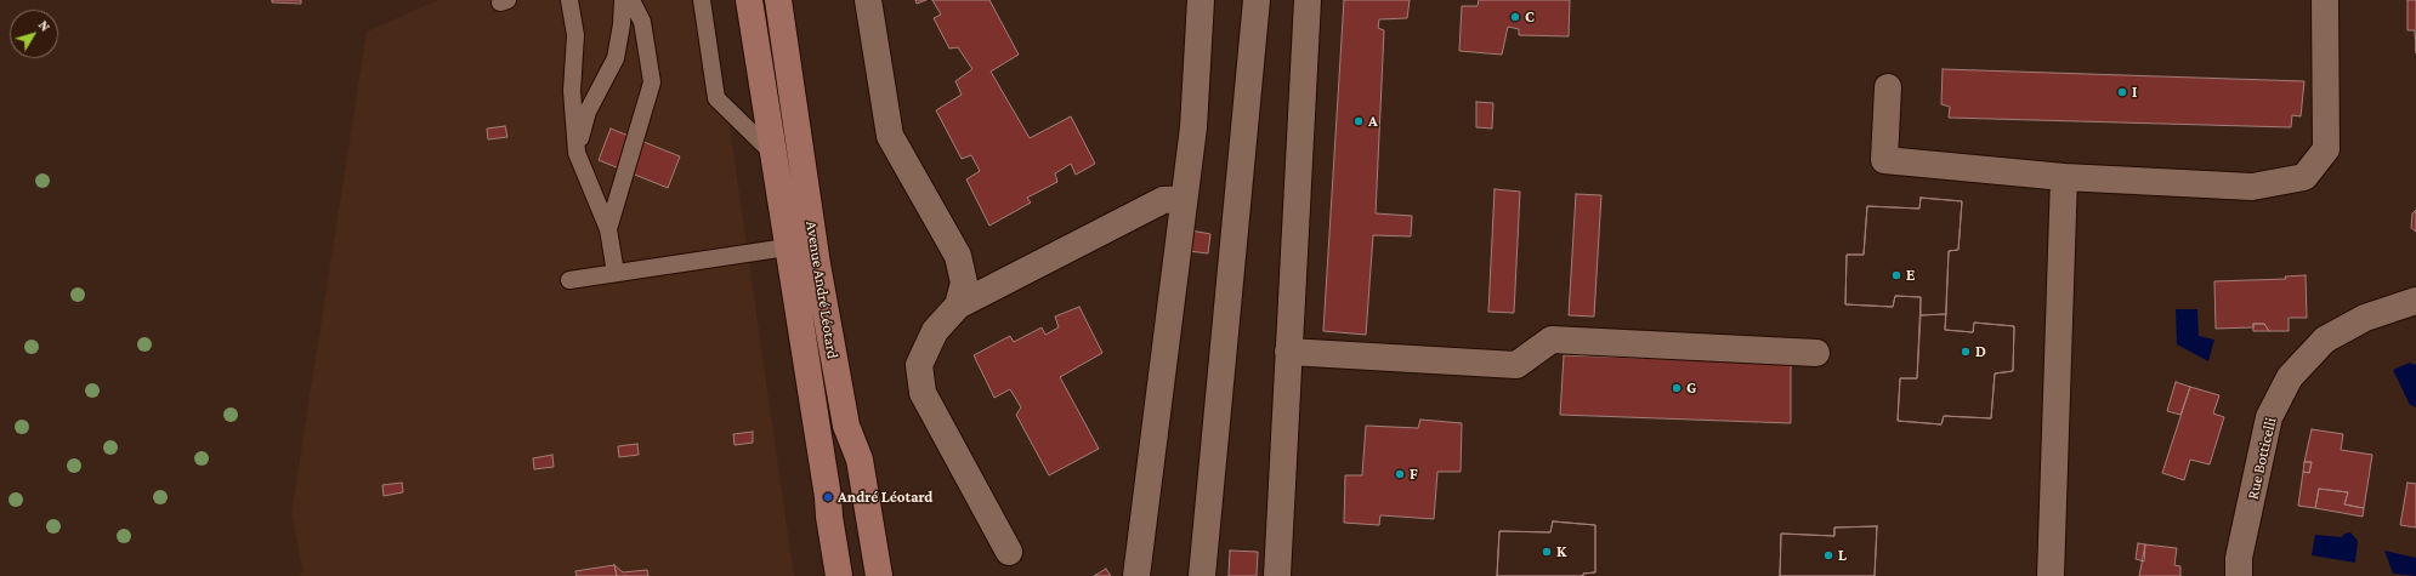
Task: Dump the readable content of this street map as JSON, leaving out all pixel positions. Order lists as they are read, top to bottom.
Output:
{
  "streets": {
    "main road": ["Avenue André Léotard"],
    "street": ["Rue Botticelli"]
  },
  "places": [
    "C",
    "I",
    "A",
    "E",
    "D",
    "G",
    "F",
    "André Léotard",
    "K",
    "L"
  ],
  "north": "top right"
}
